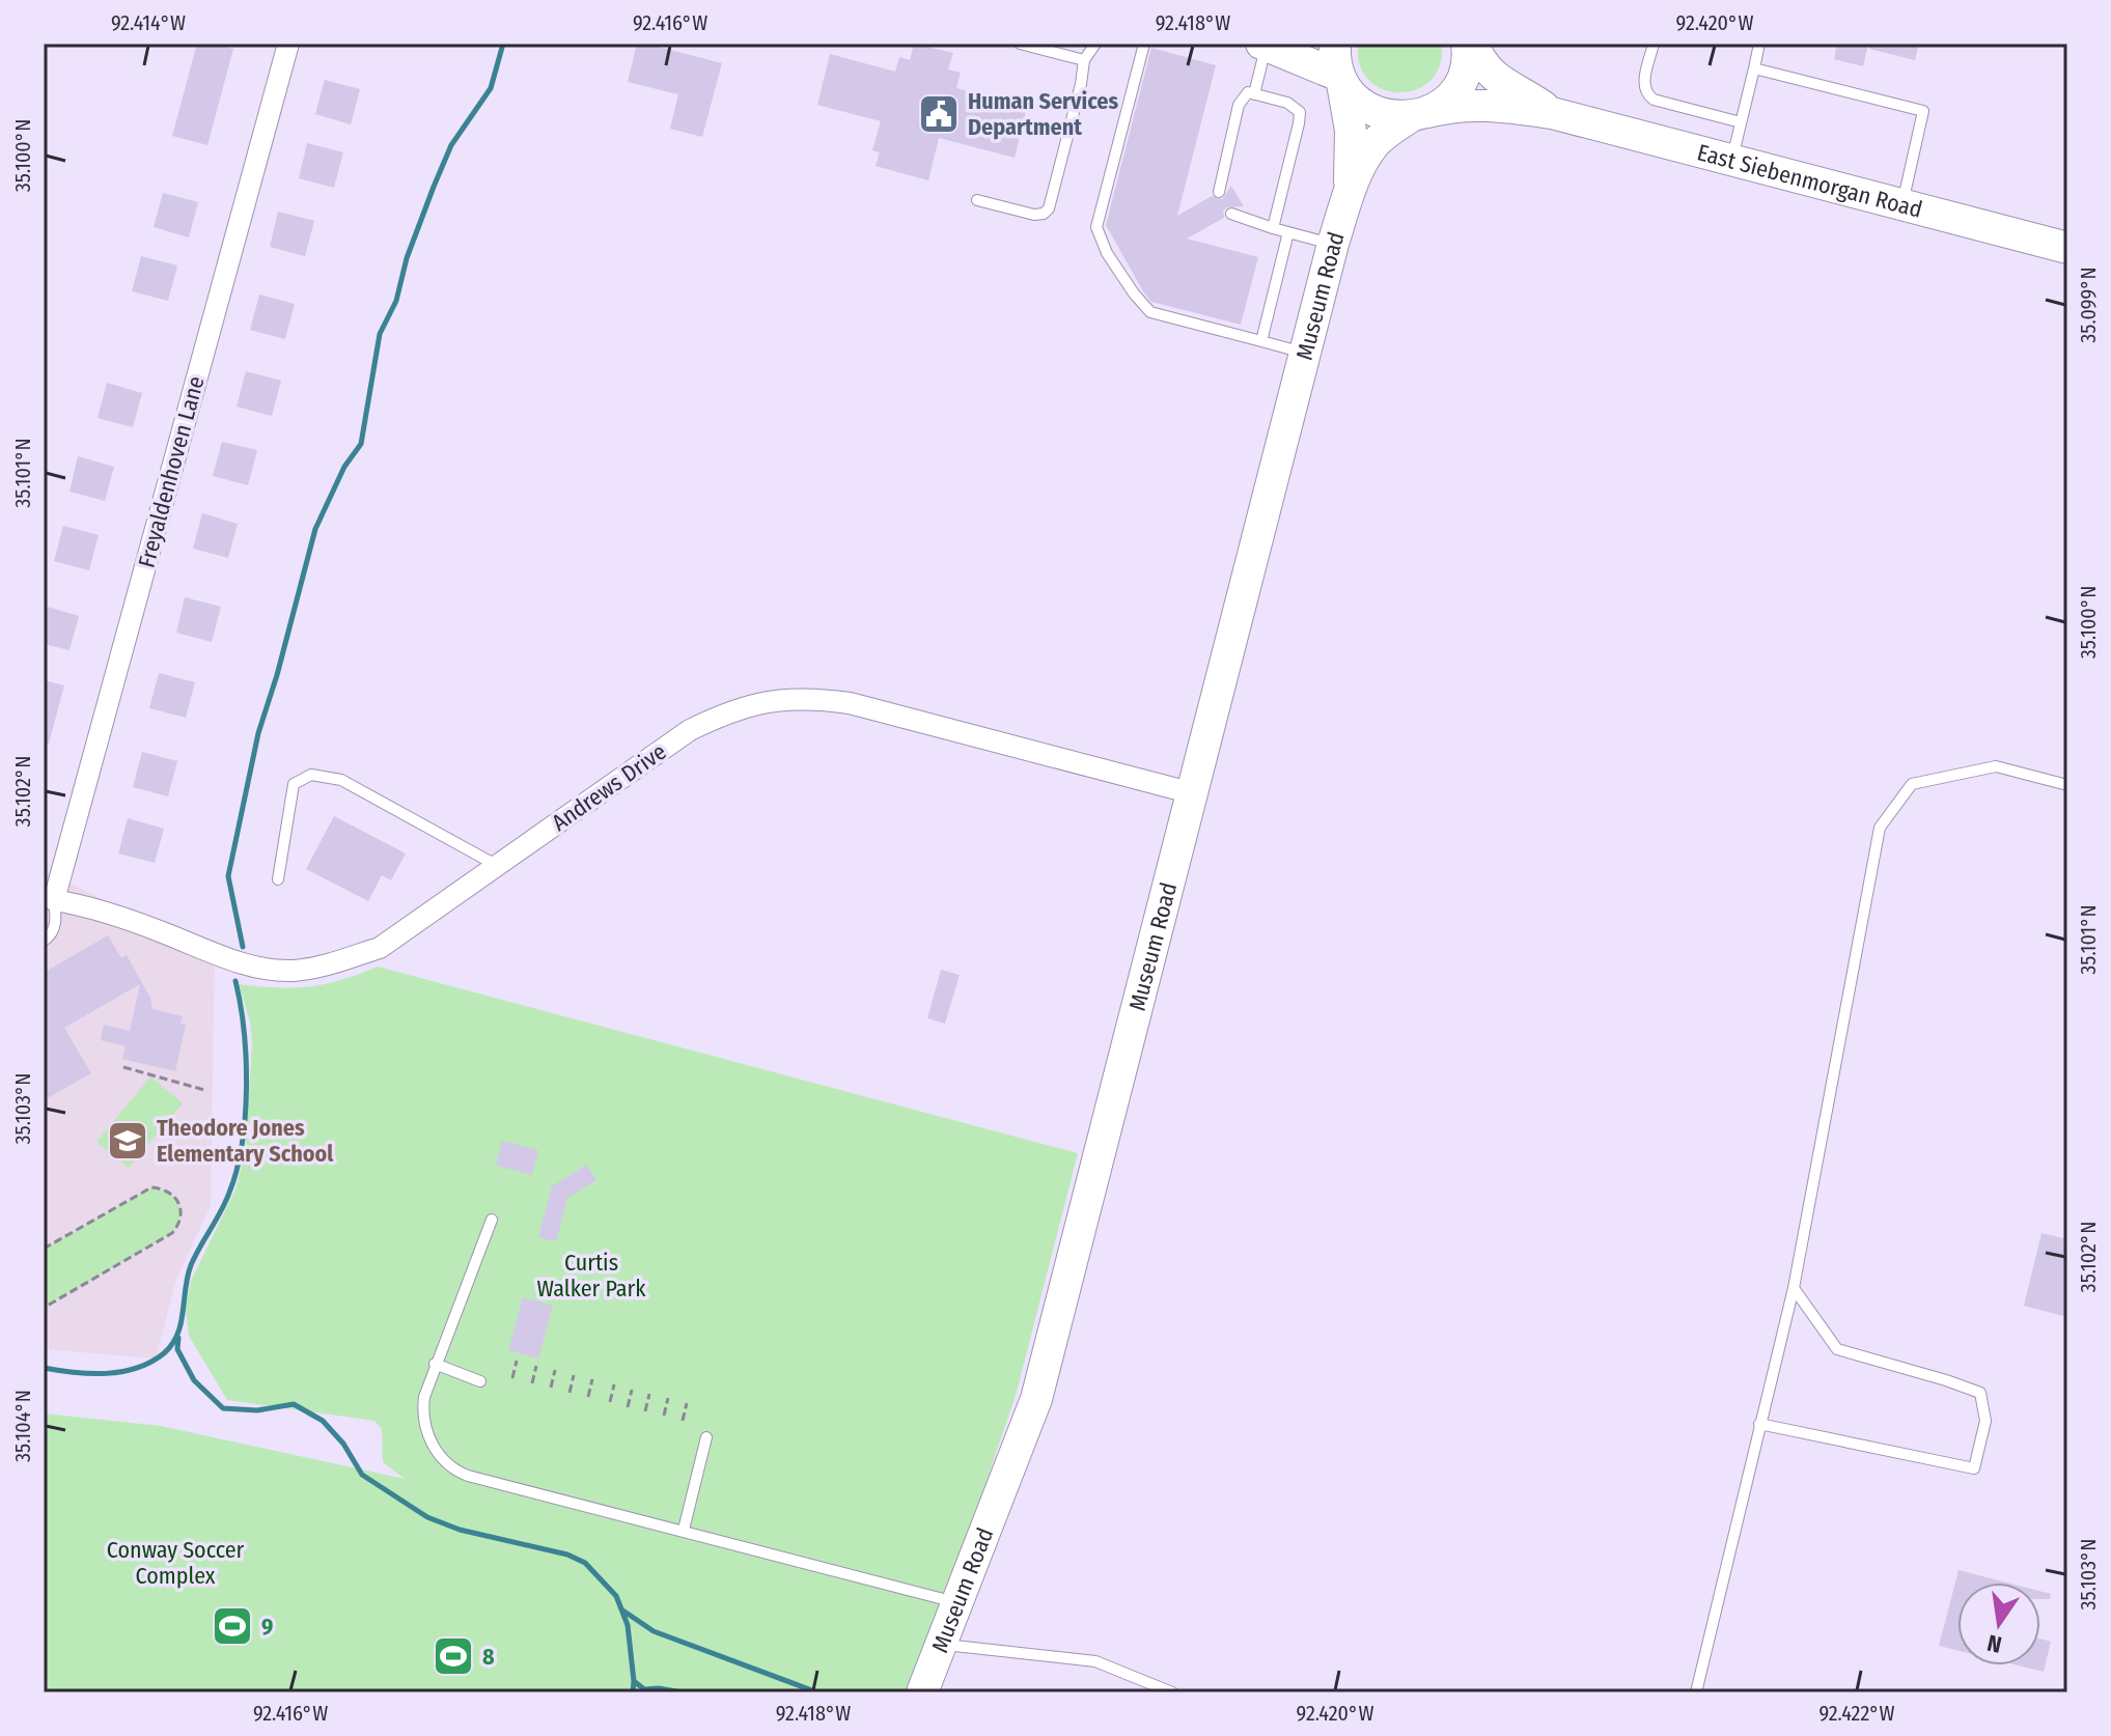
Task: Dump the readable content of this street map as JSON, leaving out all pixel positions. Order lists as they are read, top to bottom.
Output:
{
  "streets": {
    "street": [
      "East Siebenmorgan Road",
      "Museum Road",
      "Freyaldenhoven Lane",
      "Andrews Drive"
    ]
  },
  "crossings": [
    ["East Siebenmorgan Road", "Museum Road"],
    ["Museum Road", "Andrews Drive"],
    ["Freyaldenhoven Lane", "Andrews Drive"]
  ],
  "parks": ["Curtis Walker Park", "Conway Soccer Complex"],
  "places": {
    "public building": ["Human Services Department"],
    "school or university": ["Theodore Jones Elementary School"],
    "sports": ["9", "8"]
  },
  "north": "bottom",
  "coordinates": [
    "92.414°W",
    "92.416°W",
    "92.418°W",
    "92.420°W",
    "35.100°N",
    "35.099°N",
    "35.101°N",
    "35.102°N",
    "35.103°N",
    "35.104°N",
    "92.422°W"
  ]
}
